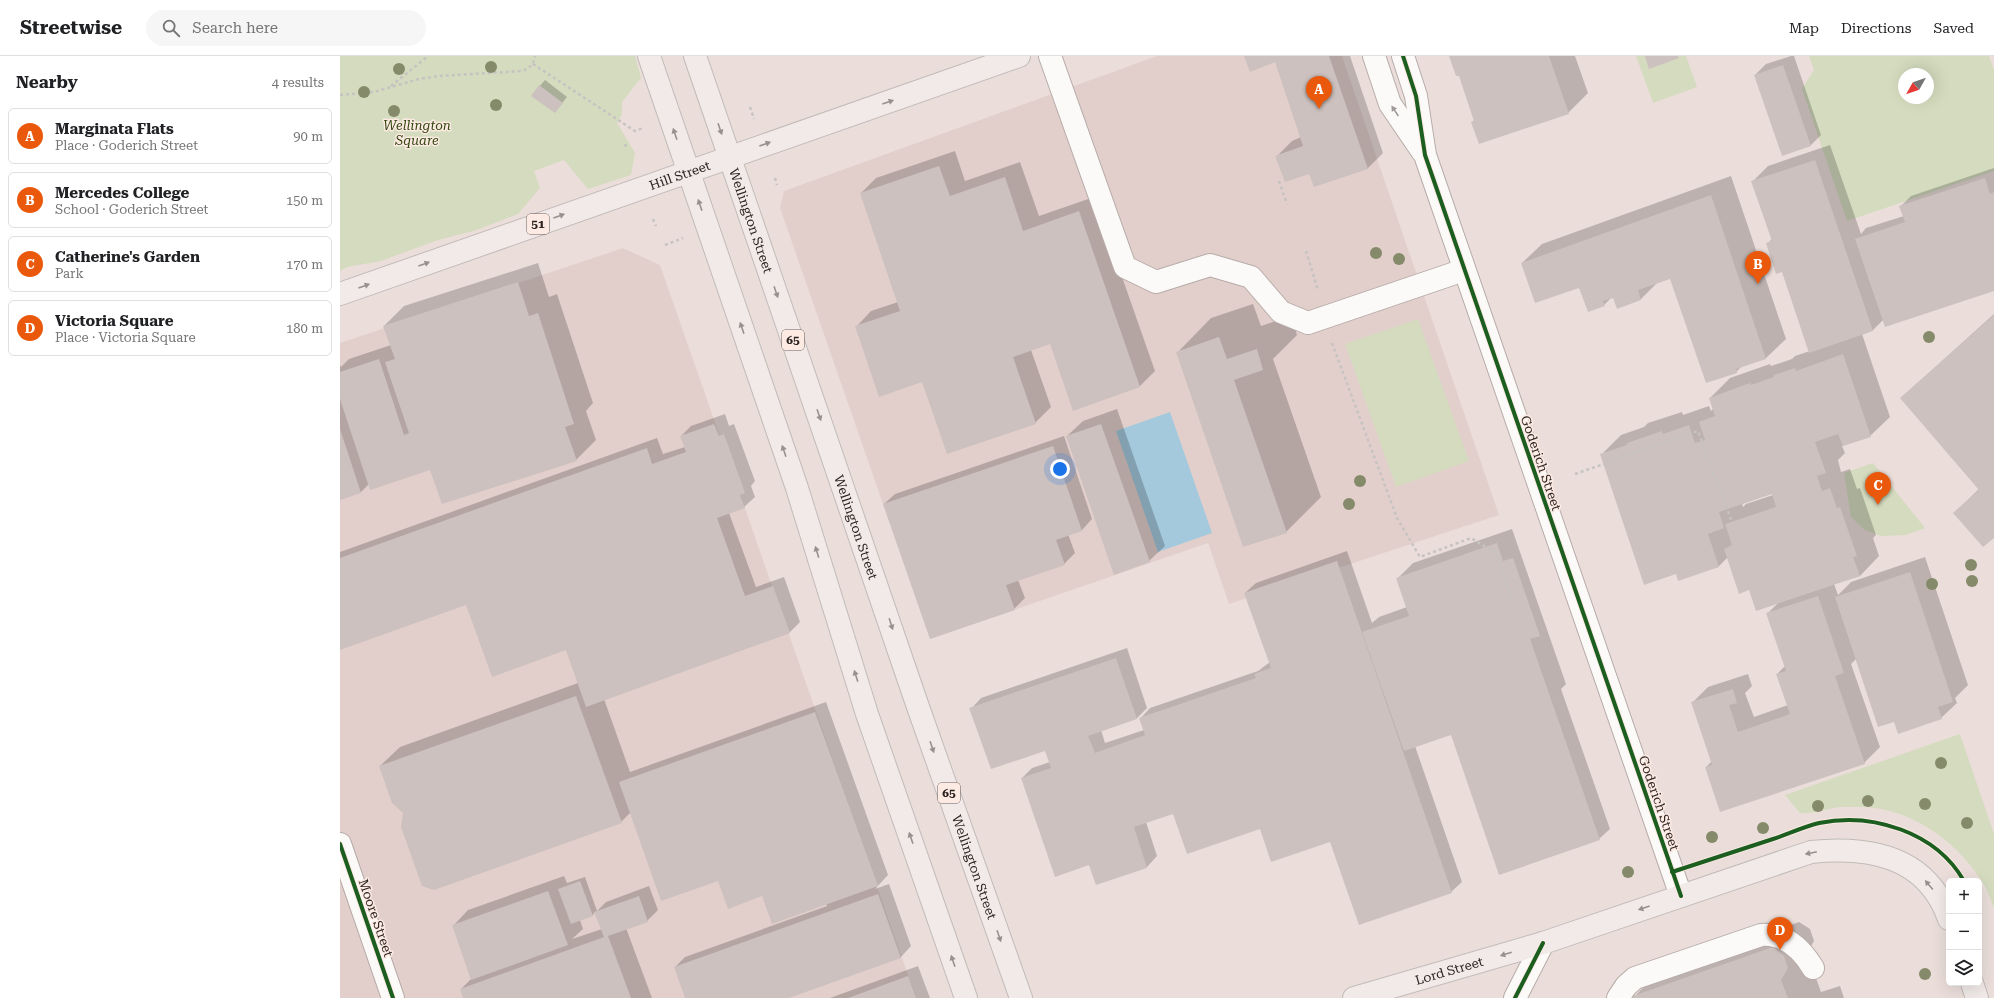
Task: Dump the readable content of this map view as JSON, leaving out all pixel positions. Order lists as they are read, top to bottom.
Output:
{
  "streets": {
    "main road": [
      "Hill Street",
      "Wellington Street",
      "51",
      "65",
      "Lord Street"
    ],
    "street": ["Goderich Street", "Moore Street"]
  },
  "crossings": [
    ["Hill Street", "Wellington Street"],
    ["Goderich Street", "Lord Street"]
  ],
  "one_way": ["Hill Street", "Lord Street"],
  "parks": ["Wellington Square"],
  "north": "bottom left",
  "page": {
    "header": "Streetwise",
    "search": "Search here",
    "nav": ["Map", "Directions", "Saved"],
    "heading": ["Nearby", "4 results"],
    "pins": [
      "A",
      "B",
      "C",
      "D"
    ],
    "list": [
      {
        "mark": "A",
        "name": "Marginata Flats",
        "note": "Place · Goderich Street",
        "value": "90 m"
      },
      {
        "mark": "B",
        "name": "Mercedes College",
        "note": "School · Goderich Street",
        "value": "150 m"
      },
      {
        "mark": "C",
        "name": "Catherine's Garden",
        "note": "Park",
        "value": "170 m"
      },
      {
        "mark": "D",
        "name": "Victoria Square",
        "note": "Place · Victoria Square",
        "value": "180 m"
      }
    ],
    "map_buttons": ["+", "−"]
  }
}
